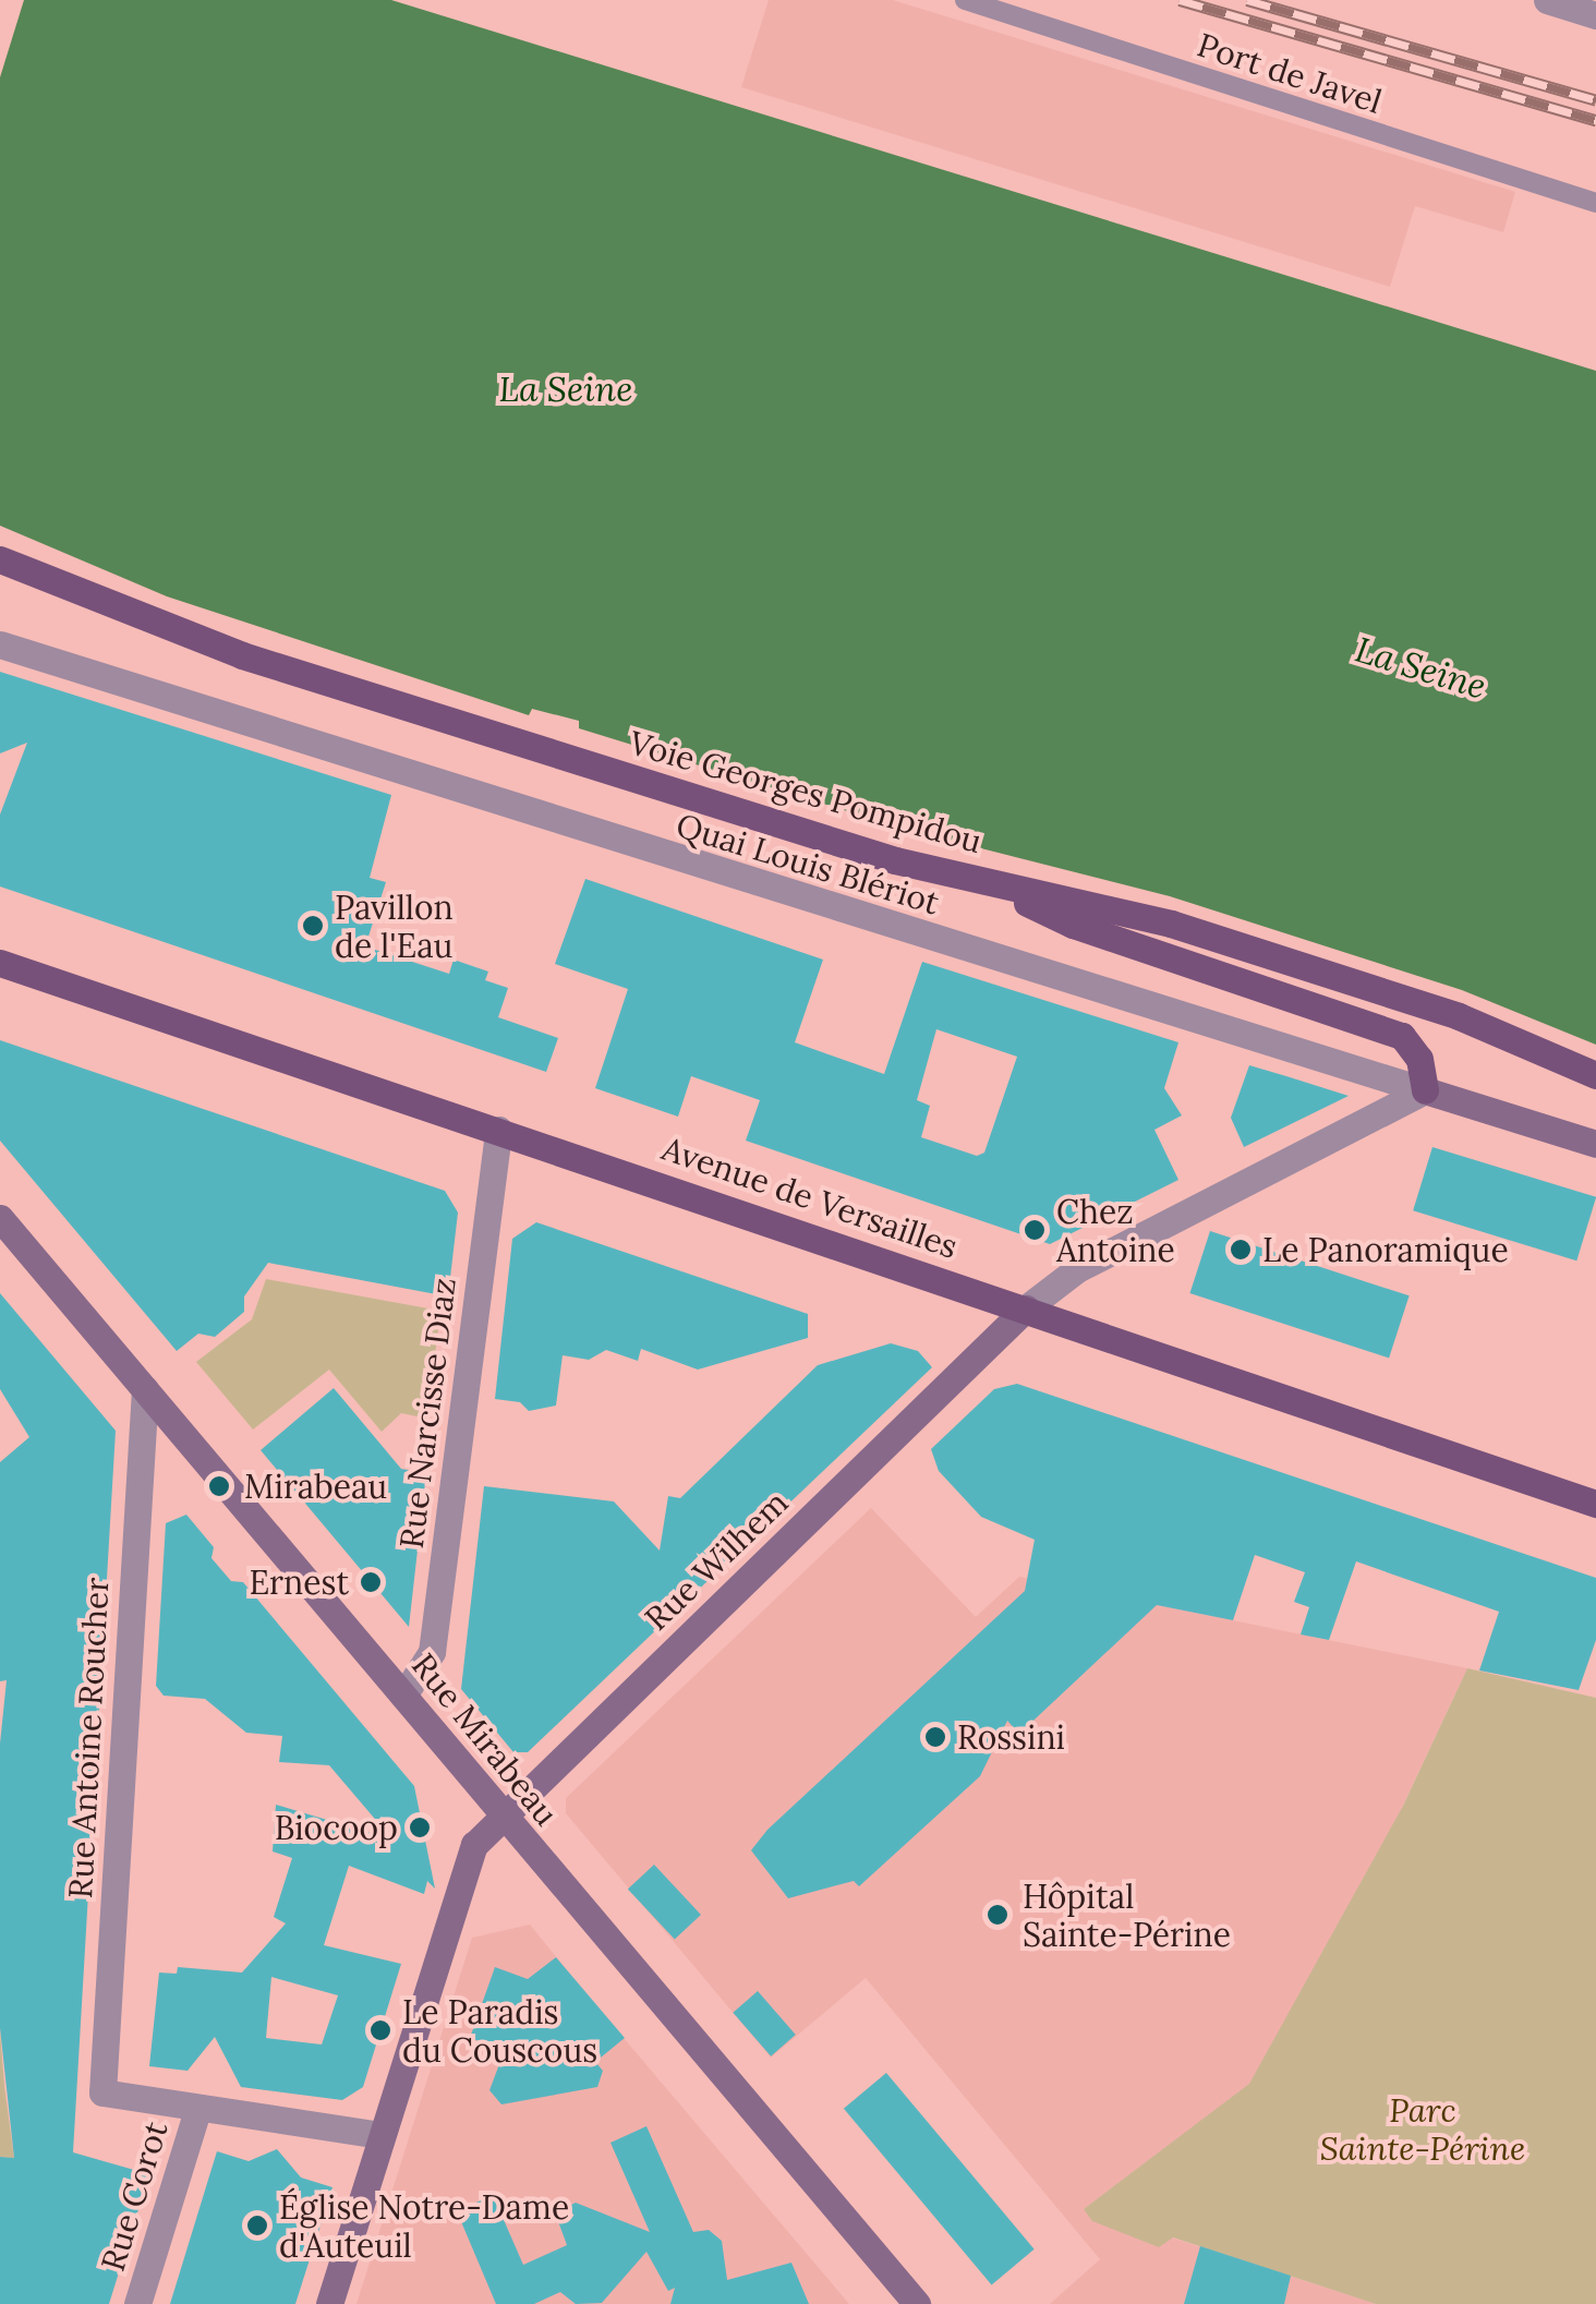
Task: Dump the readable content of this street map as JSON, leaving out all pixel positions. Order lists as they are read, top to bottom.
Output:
{
  "streets": {
    "main road": ["Voie Georges Pompidou", "Avenue de Versailles"],
    "street": [
      "Quai Louis Blériot",
      "Rue Narcisse Diaz",
      "Rue Wilhem",
      "Rue Antoine Roucher",
      "Rue Mirabeau",
      "Rue Corot"
    ],
    "lane": ["Port de Javel"]
  },
  "crossings": [
    ["Quai Louis Blériot", "Rue Wilhem"],
    ["Avenue de Versailles", "Rue Narcisse Diaz"],
    ["Avenue de Versailles", "Rue Wilhem"],
    ["Rue Narcisse Diaz", "Rue Mirabeau"],
    ["Rue Wilhem", "Rue Mirabeau"],
    ["Rue Wilhem", "Rue Corot"],
    ["Rue Antoine Roucher", "Rue Mirabeau"],
    ["Rue Antoine Roucher", "Rue Corot"]
  ],
  "water": ["La Seine"],
  "parks": ["Parc Sainte-Périne"],
  "places": [
    "Pavillon de l'Eau",
    "Chez Antoine",
    "Le Panoramique",
    "Mirabeau",
    "Ernest",
    "Rossini",
    "Biocoop",
    "Hôpital Sainte-Périne",
    "Le Paradis du Couscous",
    "Église Notre-Dame d'Auteuil"
  ]
}
